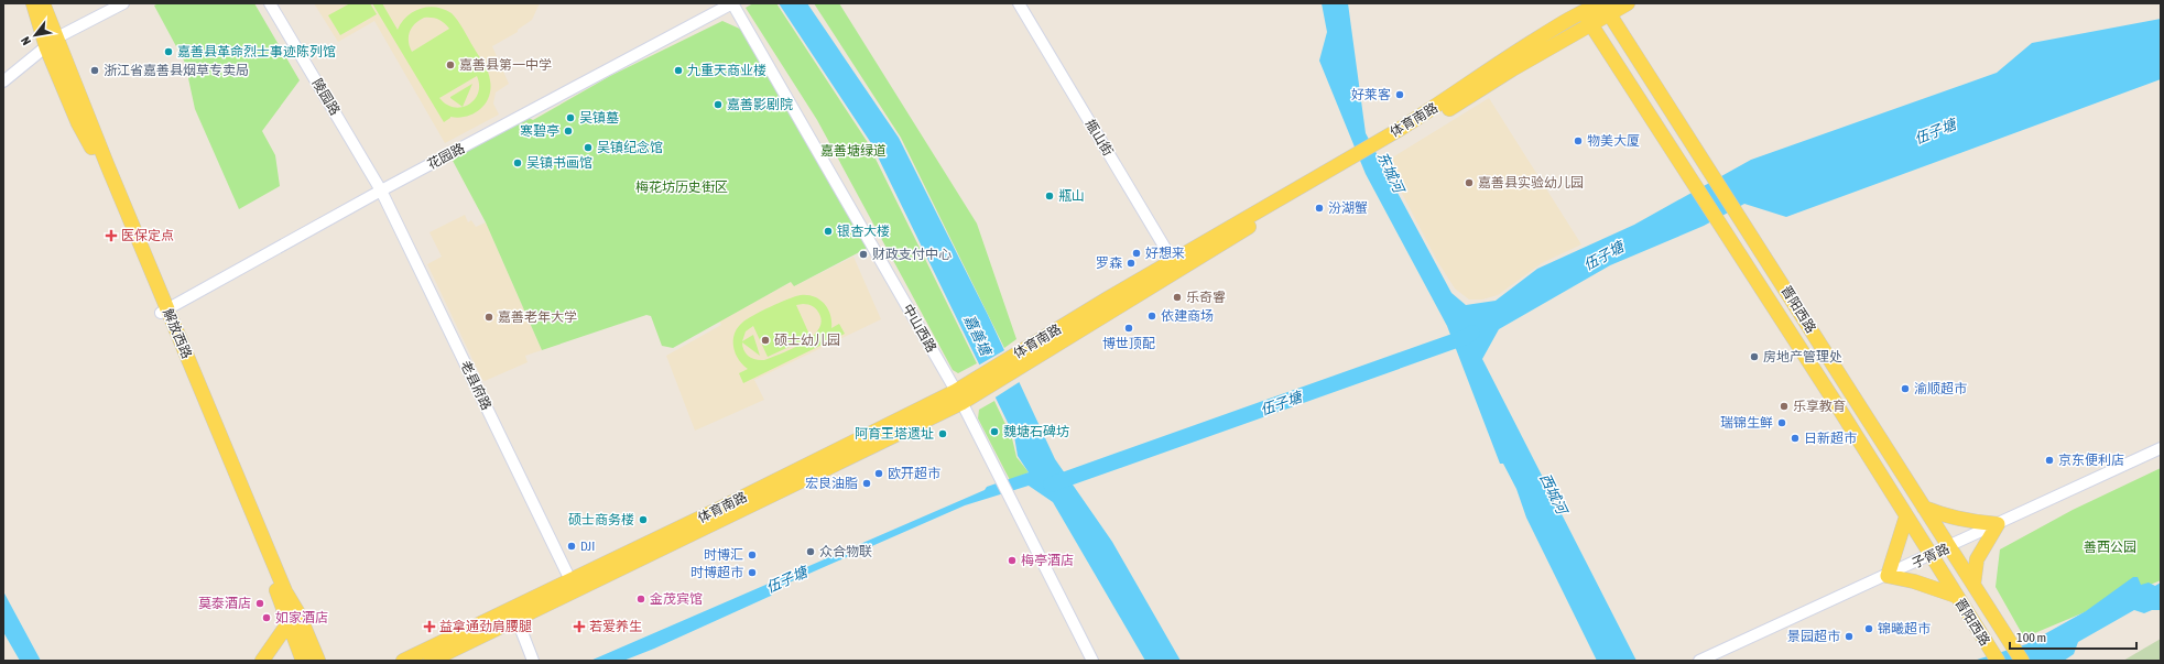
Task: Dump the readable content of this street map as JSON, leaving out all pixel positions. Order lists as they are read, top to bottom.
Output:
{
  "streets": {
    "main road": ["体育南路", "晋阳西路", "解放西路"],
    "street": [
      "陵园路",
      "甁山街",
      "花园路",
      "中山西路",
      "老县府路",
      "子胥路"
    ]
  },
  "crossings": [
    ["陵园路", "花园路"],
    ["陵园路", "老县府路"],
    ["体育南路", "甁山街"],
    ["体育南路", "晋阳西路"],
    ["体育南路", "中山西路"],
    ["体育南路", "老县府路"],
    ["花园路", "中山西路"],
    ["花园路", "解放西路"],
    ["花园路", "老县府路"],
    ["晋阳西路", "子胥路"]
  ],
  "water": [
    "伍子塘",
    "东城河",
    "嘉善塘",
    "西城河"
  ],
  "parks": ["嘉善塘绿道", "梅花坊历史街区", "善西公园"],
  "places": {
    "other": [
      "嘉善县革命烈士事迹陈列馆",
      "嘉善县第一中学",
      "浙江省嘉善县烟草专卖局",
      "九重天商业楼",
      "好莱客",
      "嘉善影剧院",
      "吴镇墓",
      "寒碧亭",
      "物美大厦",
      "吴镇纪念馆",
      "吴镇书画馆",
      "嘉善县实验幼儿园",
      "瓶山",
      "汾湖蟹",
      "银杏大楼",
      "好想来",
      "财政支付中心",
      "罗森",
      "乐奇睿",
      "依建商场",
      "嘉善老年大学",
      "博世顶配",
      "硕士幼儿园",
      "房地产管理处",
      "渝顺超市",
      "乐享教育",
      "瑞锦生鲜",
      "魏塘石碑坊",
      "阿育王塔遗址",
      "日新超市",
      "京东便利店",
      "欧开超市",
      "宏良油脂",
      "硕士商务楼",
      "DJI",
      "众合物联",
      "时博汇",
      "梅亭酒店",
      "时博超市",
      "金茂宾馆",
      "莫泰酒店",
      "如家酒店",
      "锦曦超市",
      "景园超市"
    ],
    "health": ["医保定点", "益拿通劲肩腰腿", "若爱养生"]
  },
  "scale_bar": "100 m",
  "north": "bottom left"
}
